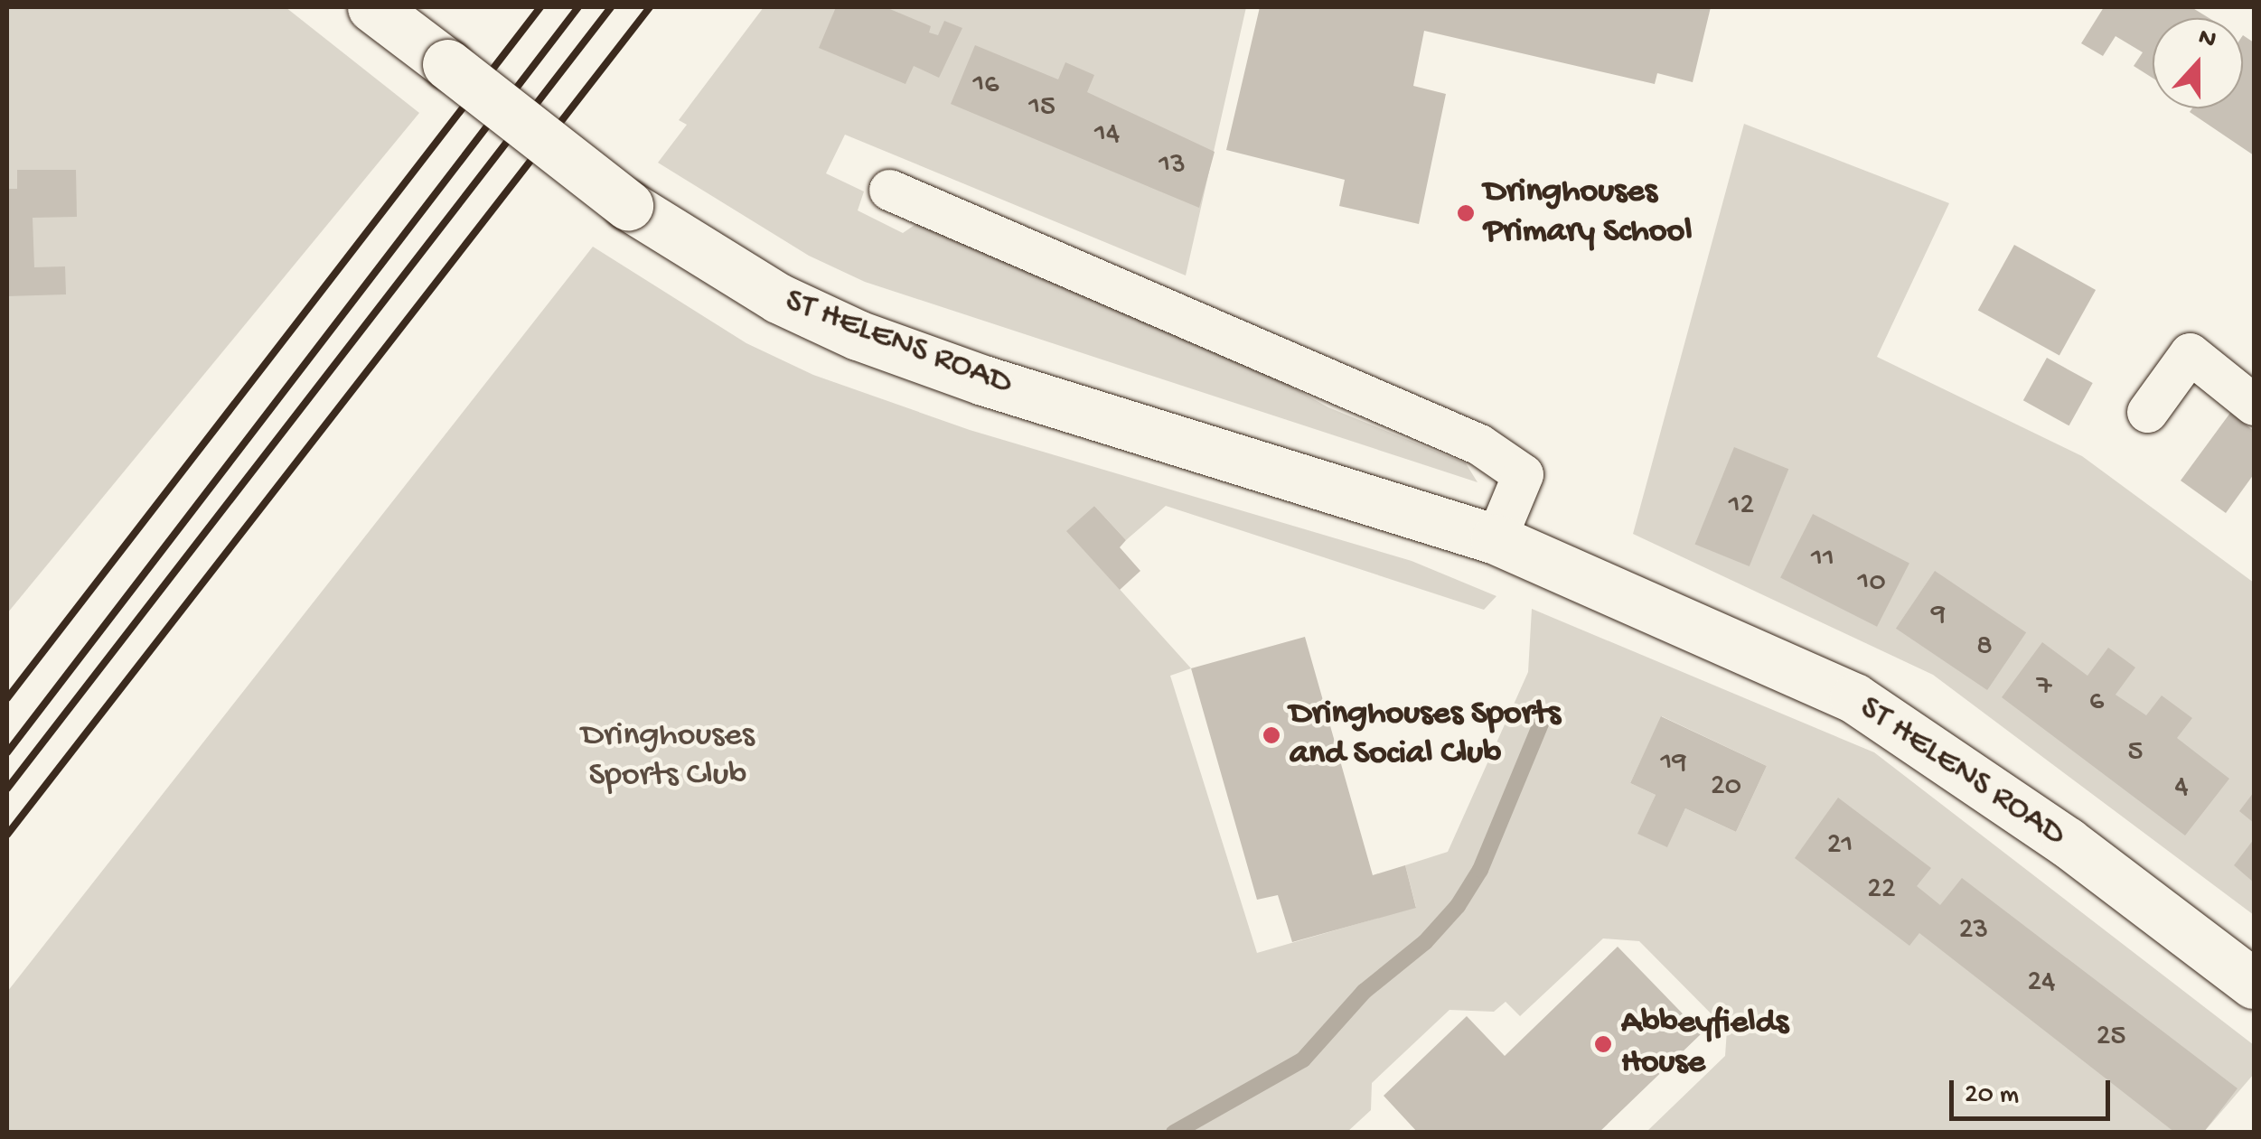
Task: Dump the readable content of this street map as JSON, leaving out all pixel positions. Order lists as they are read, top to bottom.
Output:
{
  "streets": {
    "street": ["ST HELENS ROAD"]
  },
  "parks": ["Dringhouses Sports Club"],
  "places": ["Dringhouses Primary School", "Dringhouses Sports and Social Club", "Abbeyfields House"],
  "house_numbers": [
    "16",
    "15",
    "14",
    "13",
    "12",
    "11",
    "10",
    "9",
    "8",
    "7",
    "6",
    "5",
    "19",
    "20",
    "4",
    "21",
    "22",
    "23",
    "24",
    "25"
  ],
  "scale_bar": "20 m",
  "north": "top"
}
